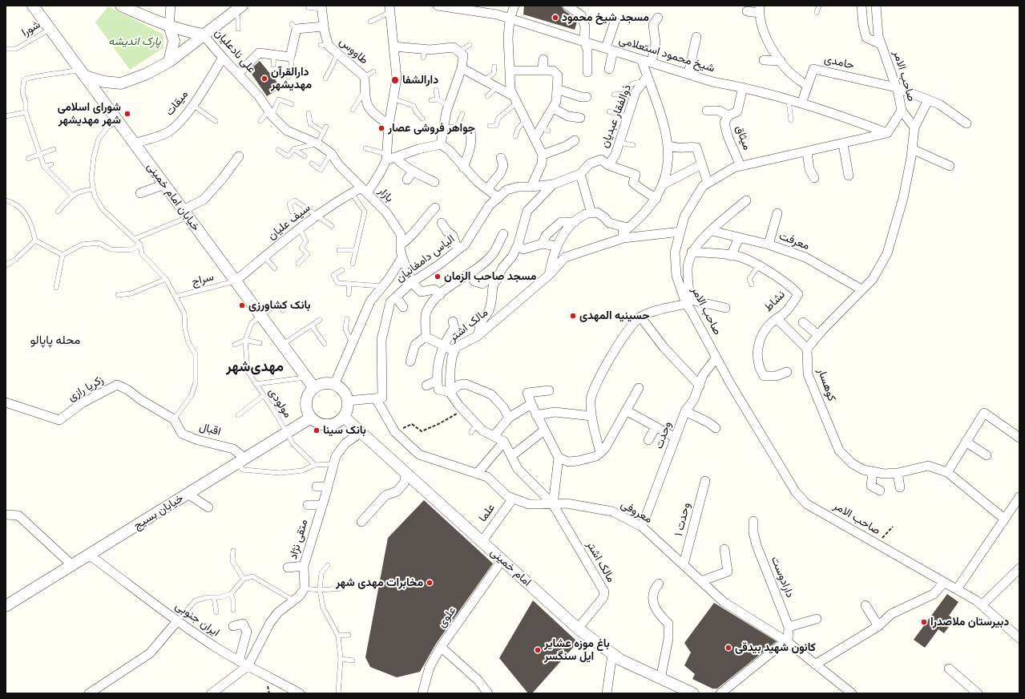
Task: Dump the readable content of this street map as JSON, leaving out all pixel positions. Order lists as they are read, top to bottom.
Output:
{
  "streets": {
    "street": [
      "علی نادعلیان",
      "طاووس",
      "شیخ محمود استعلامی",
      "حامدی",
      "صاحب الامر",
      "میقات",
      "ذوالفقار عبدیان",
      "میثاق",
      "بازار",
      "خیابان امام خمینی",
      "سیف علیان",
      "معرفت",
      "الیاس دامغانیان",
      "نشاط",
      "مالک اشتر",
      "کوهسار",
      "زکریا رازی",
      "اقبال",
      "وحدت",
      "خیابان بسیج",
      "معروفی",
      "علما",
      "وحدت ۱",
      "متقی نژاد",
      "امام خمینی",
      "دارادوست",
      "علوی",
      "ایران جنوبی"
    ],
    "lane": ["شورا", "سراج", "مولودی"]
  },
  "crossings": [
    ["شورا", "خیابان امام خمینی"],
    ["علی نادعلیان", "میقات"],
    ["علی نادعلیان", "بازار"],
    ["علی نادعلیان", "سیف علیان"],
    ["طاووس", "بازار"],
    ["شیخ محمود استعلامی", "حامدی"],
    ["شیخ محمود استعلامی", "صاحب الامر"],
    ["شیخ محمود استعلامی", "میثاق"],
    ["حامدی", "صاحب الامر"],
    ["صاحب الامر", "میثاق"],
    ["صاحب الامر", "مالک اشتر"],
    ["صاحب الامر", "وحدت"],
    ["میقات", "خیابان امام خمینی"],
    ["ذوالفقار عبدیان", "الیاس دامغانیان"],
    ["بازار", "سیف علیان"],
    ["بازار", "الیاس دامغانیان"],
    ["خیابان امام خمینی", "سیف علیان"],
    ["خیابان امام خمینی", "سراج"],
    ["خیابان امام خمینی", "مولودی"],
    ["خیابان امام خمینی", "خیابان بسیج"],
    ["خیابان امام خمینی", "امام خمینی"],
    ["سیف علیان", "سراج"],
    ["الیاس دامغانیان", "معروفی"],
    ["مالک اشتر", "معروفی"],
    ["مالک اشتر", "امام خمینی"],
    ["زکریا رازی", "اقبال"],
    ["مولودی", "خیابان بسیج"],
    ["اقبال", "خیابان بسیج"],
    ["وحدت", "معروفی"],
    ["خیابان بسیج", "امام خمینی"],
    ["خیابان بسیج", "ایران جنوبی"],
    ["معروفی", "علما"],
    ["معروفی", "وحدت ۱"],
    ["معروفی", "دارادوست"],
    ["علما", "امام خمینی"],
    ["متقی نژاد", "امام خمینی"],
    ["امام خمینی", "علوی"]
  ],
  "districts": ["محله پاپالو", "مهدی‌شهر"],
  "parks": ["پارک اندیشه"],
  "places": [
    "مسجد شیخ محمود",
    "دارالقرآن مهدیشهر",
    "دارالشفا",
    "شورای اسلامی شهر مهدیشهر",
    "جواهر فروشی عصار",
    "مسجد صاحب الزمان",
    "بانک کشاورزی",
    "حسینیه المهدی",
    "بانک سینا",
    "مخابرات مهدی شهر",
    "دبیرستان ملاصدرا",
    "کانون شهید بیدقی",
    "باغ موزه عشایر ایل سنگسر"
  ]
}
